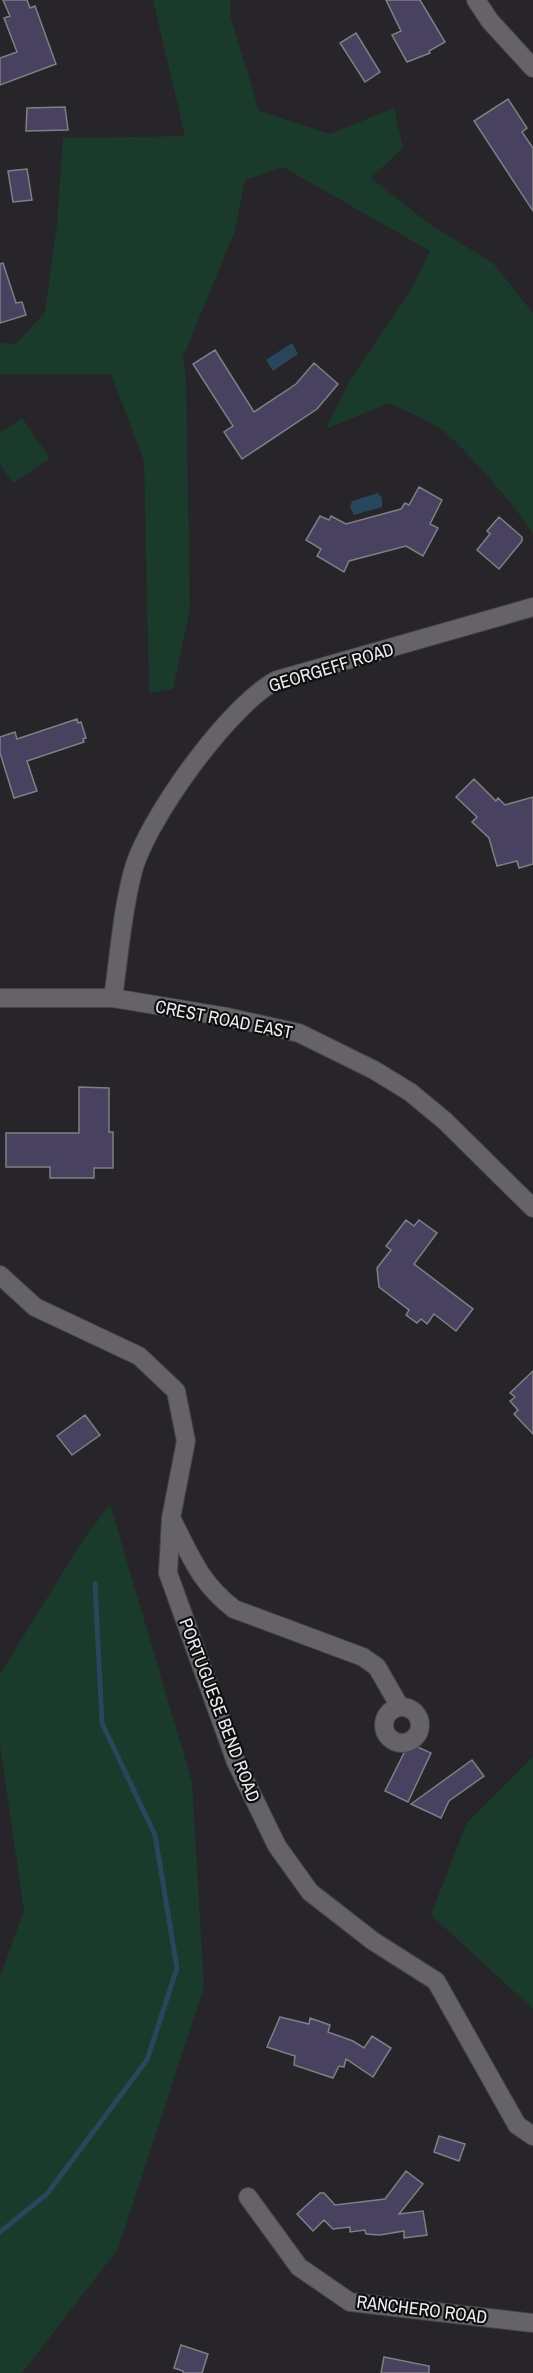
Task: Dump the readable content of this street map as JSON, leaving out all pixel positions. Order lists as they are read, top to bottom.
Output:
{
  "streets": {
    "street": [
      "GEORGEFF ROAD",
      "CREST ROAD EAST",
      "PORTUGUESE BEND ROAD",
      "RANCHERO ROAD"
    ]
  },
  "crossings": [
    ["GEORGEFF ROAD", "CREST ROAD EAST"]
  ]
}
